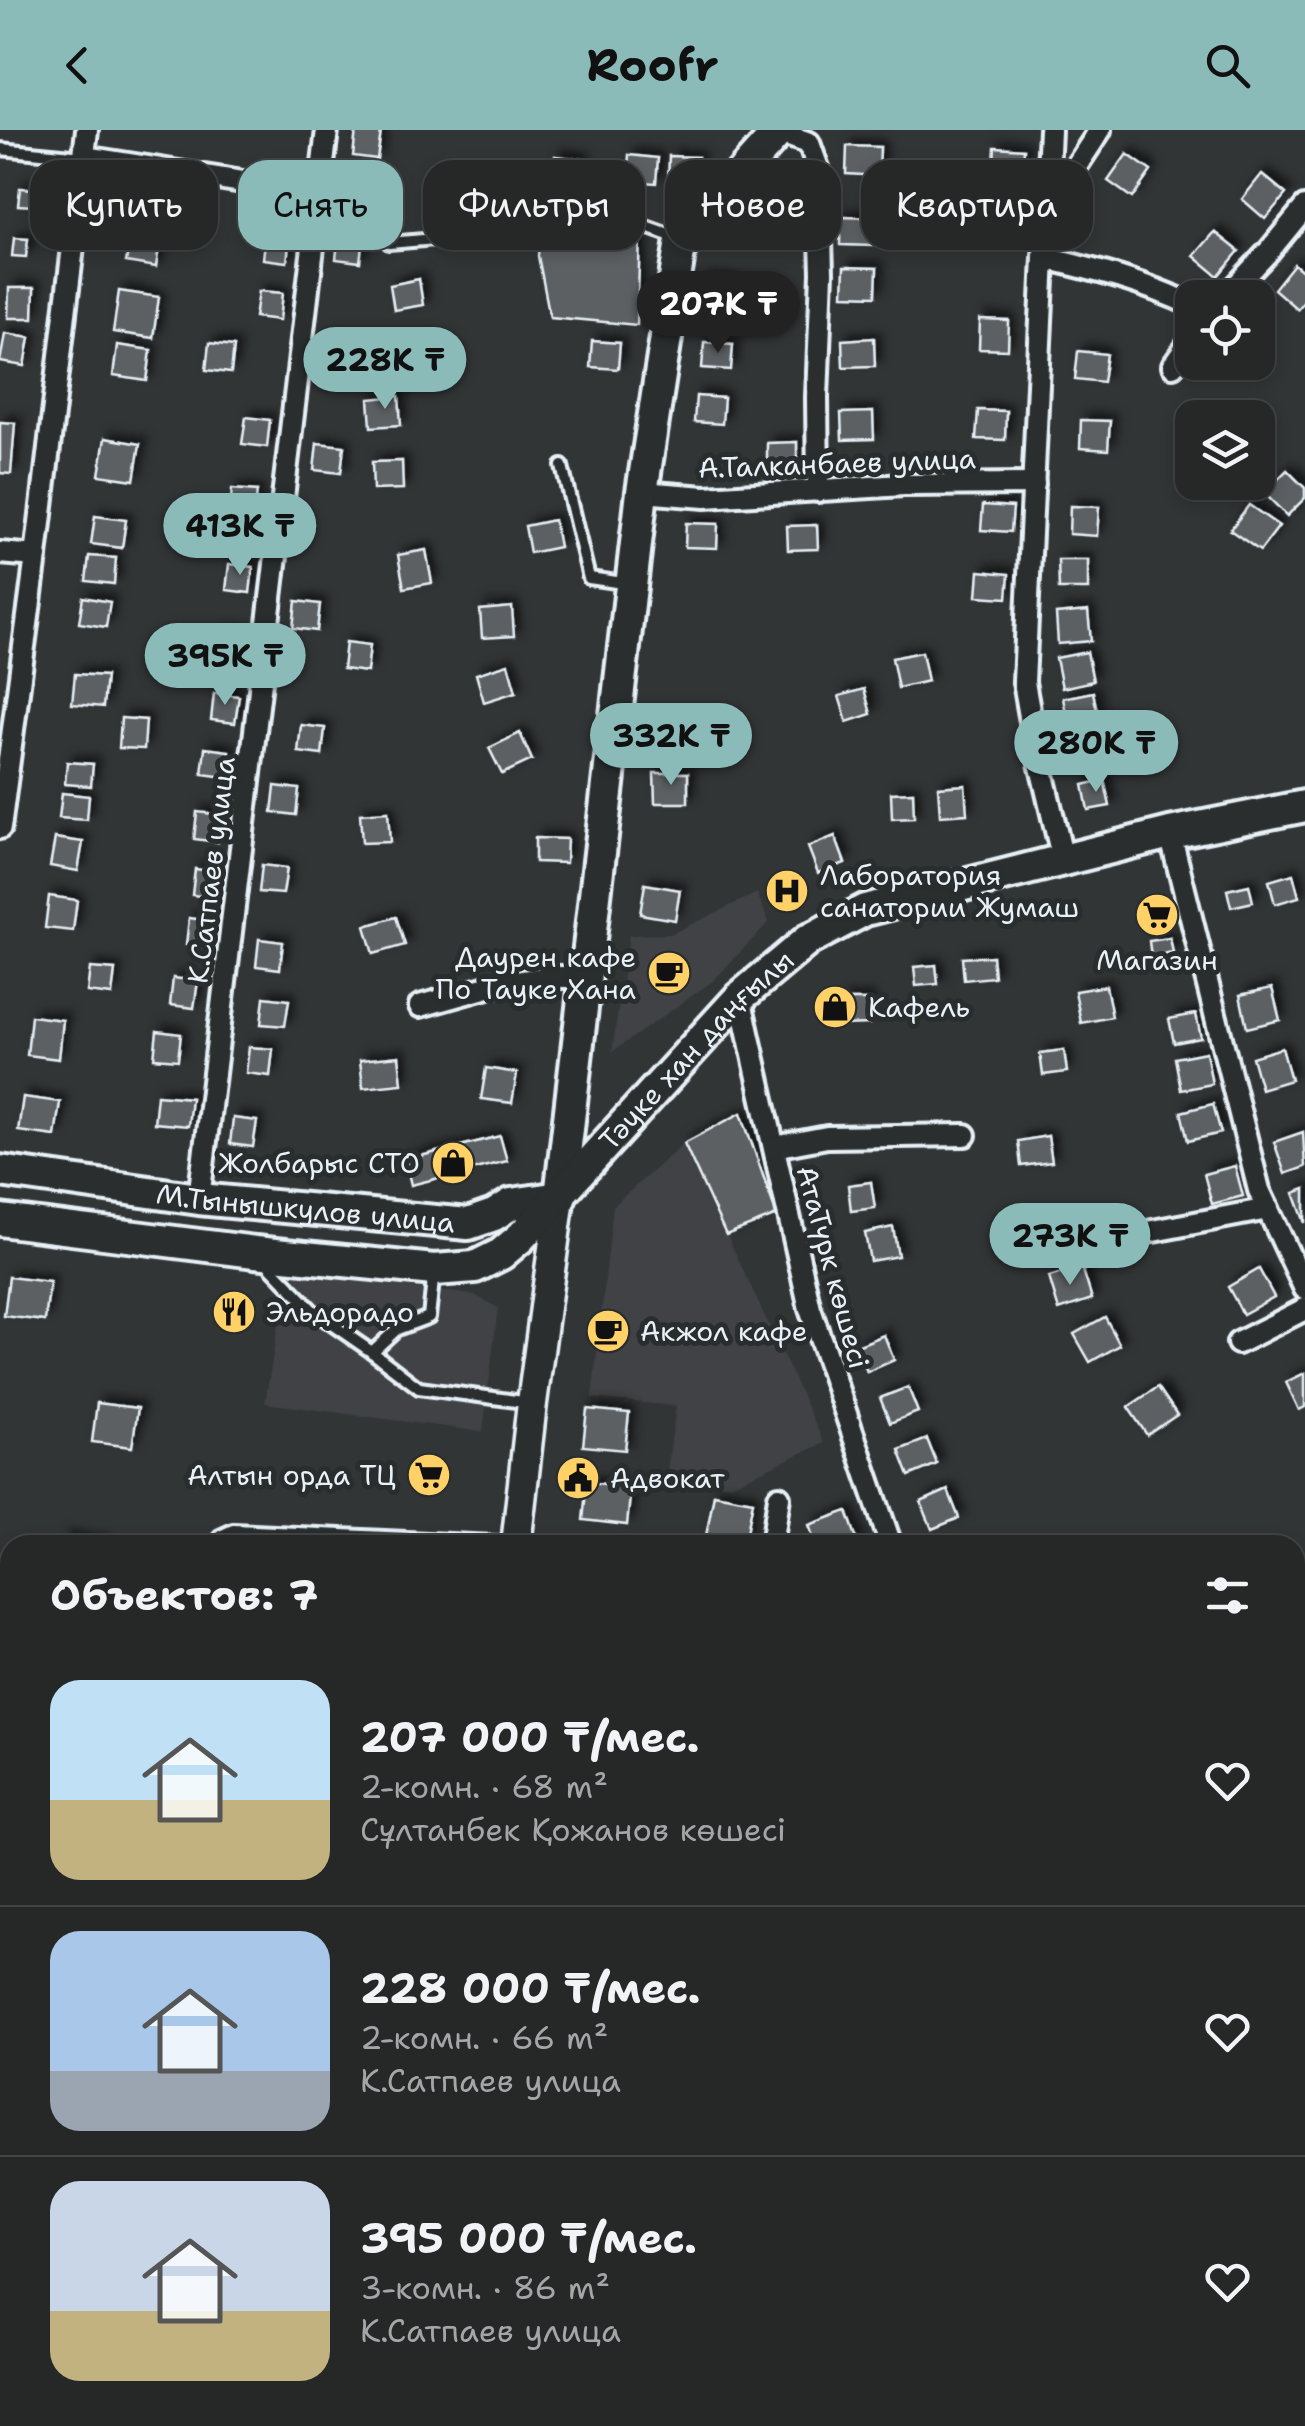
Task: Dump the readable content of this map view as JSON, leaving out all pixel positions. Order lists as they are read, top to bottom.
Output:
{
  "streets": {
    "main road": ["Тәуке хан даңғылы", "М.Тынышкулов улица"],
    "street": ["А.Талканбаев улица", "К.Сатпаев улица", "АтаТүрк көшесі"]
  },
  "crossings": [
    ["К.Сатпаев улица", "М.Тынышкулов улица"],
    ["Тәуке хан даңғылы", "М.Тынышкулов улица"],
    ["Тәуке хан даңғылы", "АтаТүрк көшесі"]
  ],
  "places": {
    "hospital": ["Лаборатория санатории Жумаш"],
    "supermarket": ["Магазин", "Алтын орда ТЦ"],
    "cafe": ["Даурен кафе По Тауке Хана", "Акжол кафе"],
    "shop": ["Кафель", "Жолбарыс СТО"],
    "restaurant": ["Эльдорадо"],
    "public building": ["Адвокат"]
  },
  "page": {
    "header": "Roofr",
    "chip": [
      "Купить",
      "Снять",
      "Фильтры",
      "Новое",
      "Квартира"
    ],
    "price": [
      "207K ₸",
      "228K ₸",
      "413K ₸",
      "395K ₸",
      "332K ₸",
      "280K ₸",
      "273K ₸"
    ],
    "heading": "Объектов: 7",
    "list": [
      {
        "name": "207 000 ₸/мес.",
        "note": "2-комн. · 68 m² · Сұлтанбек Қожанов көшесі"
      },
      {
        "name": "228 000 ₸/мес.",
        "note": "2-комн. · 66 m² · К.Сатпаев улица"
      },
      {
        "name": "395 000 ₸/мес.",
        "note": "3-комн. · 86 m² · К.Сатпаев улица"
      }
    ]
  }
}
